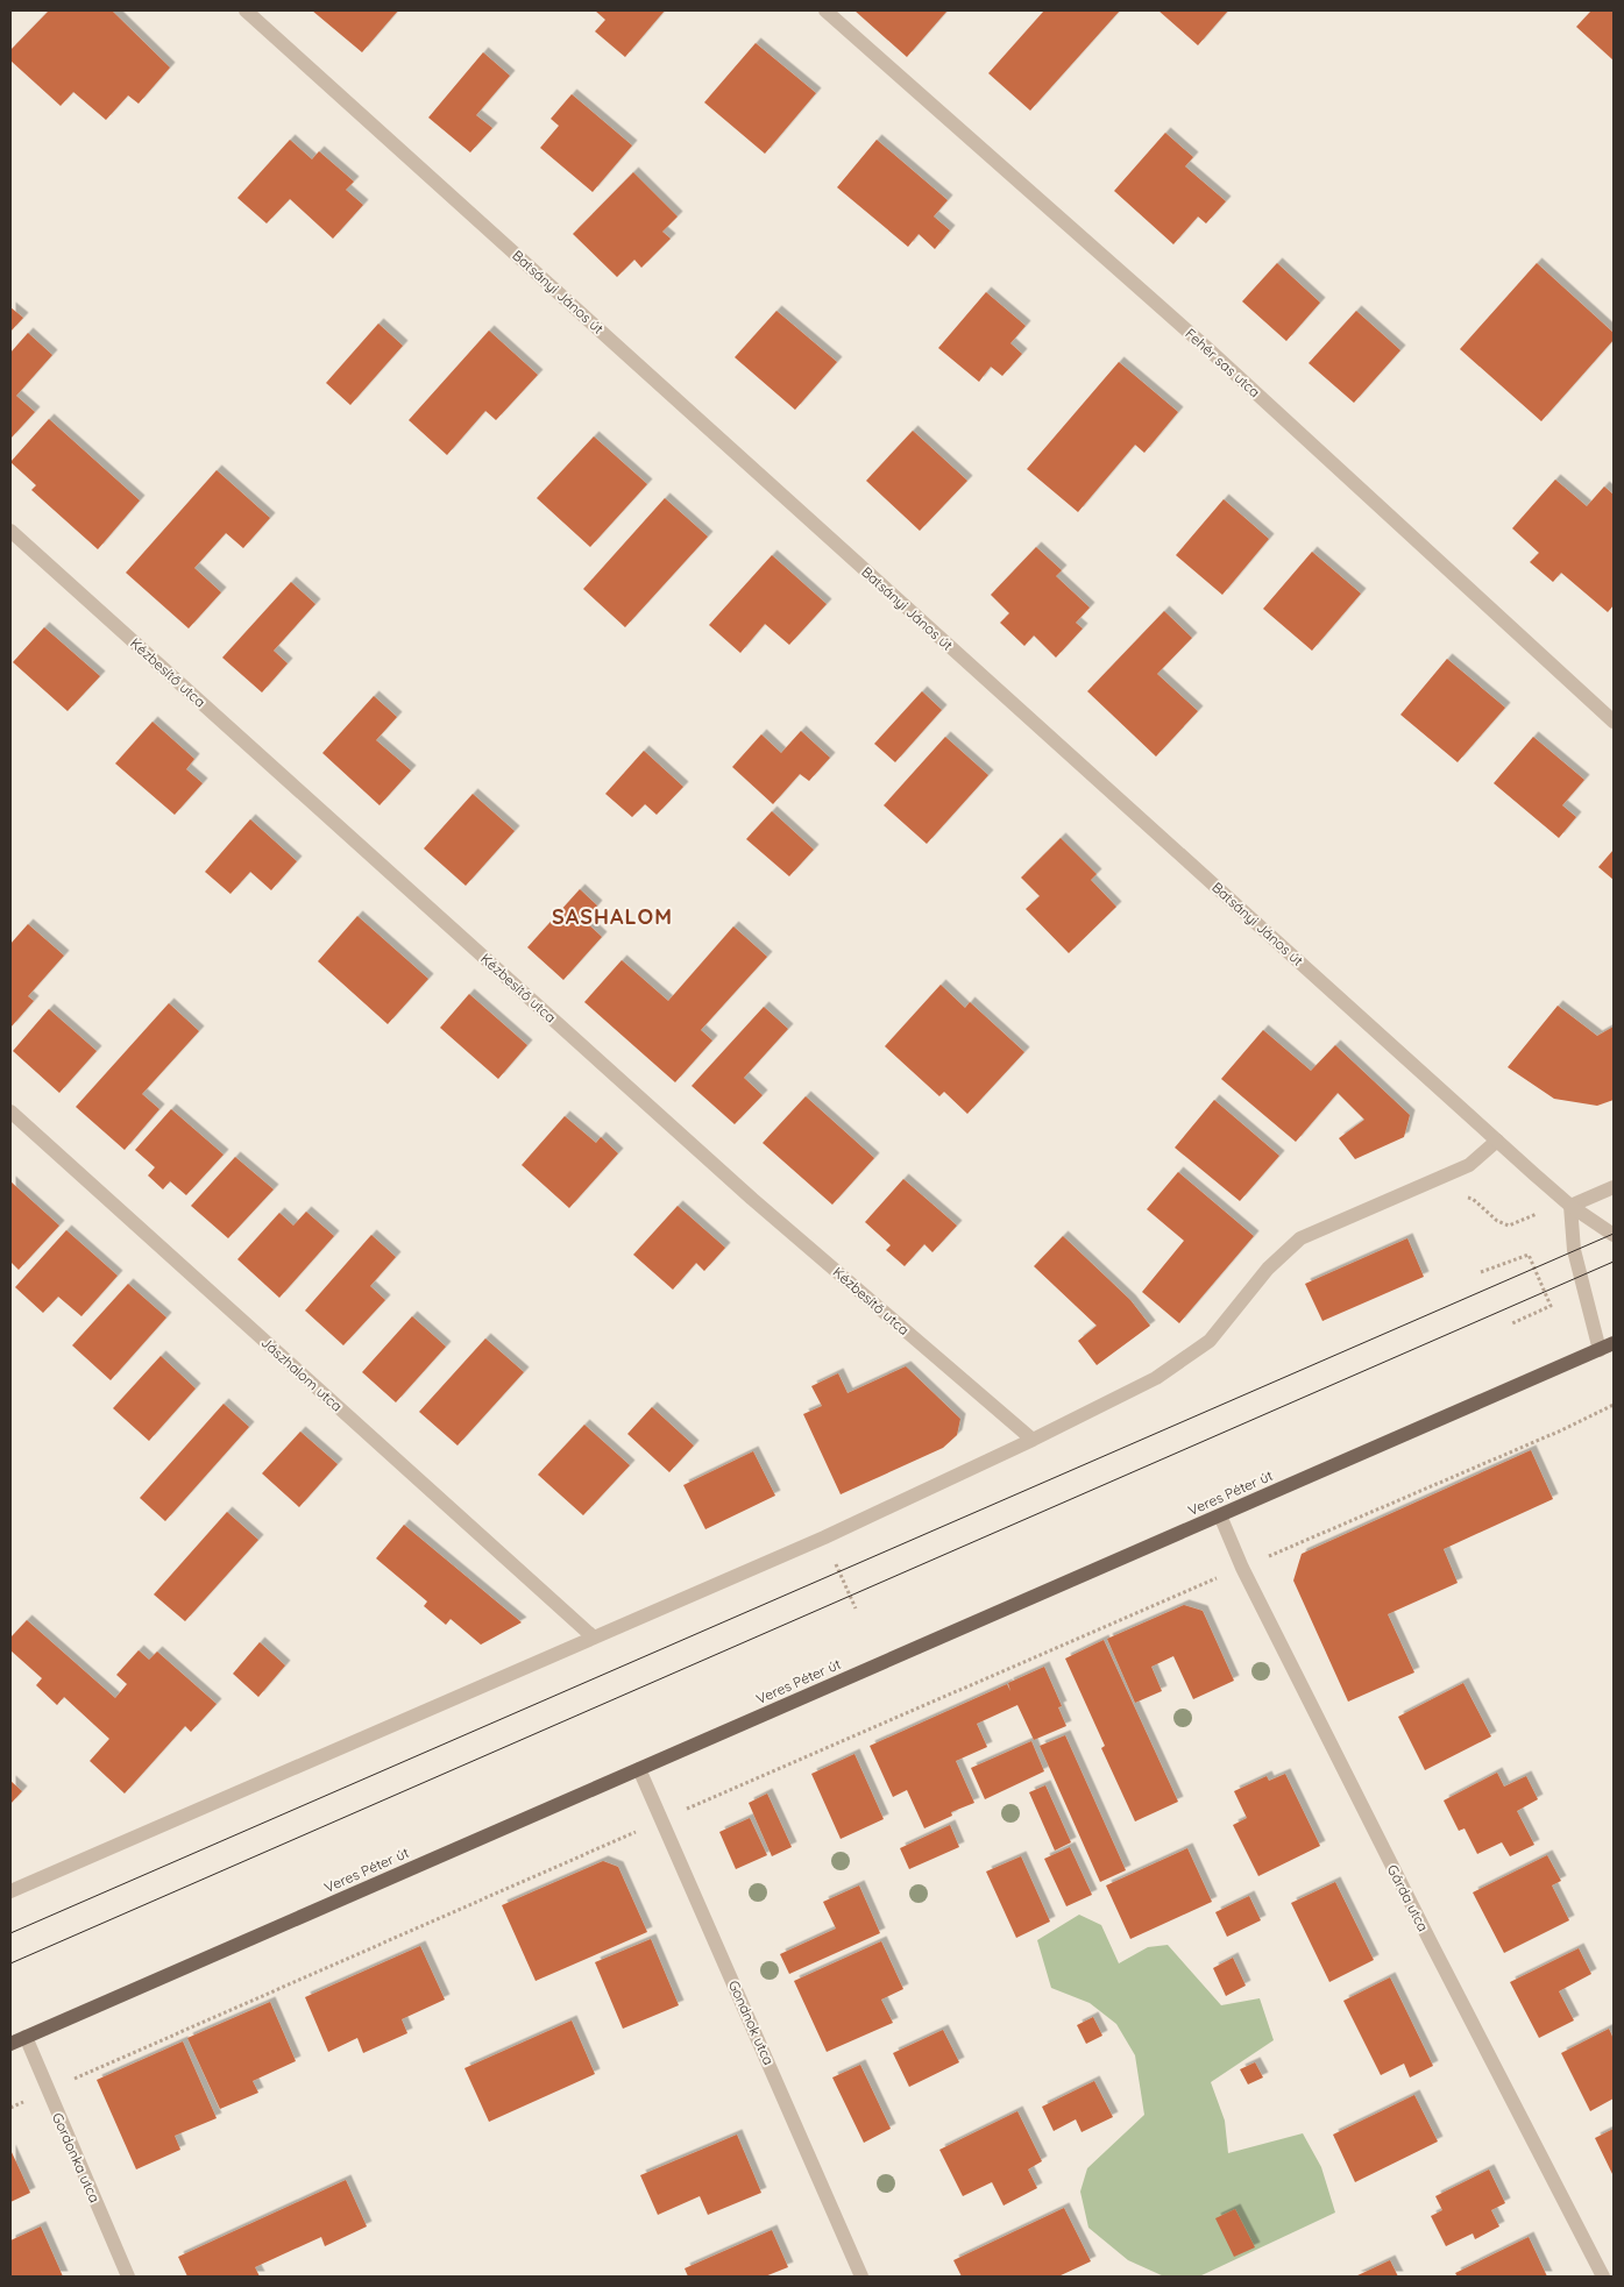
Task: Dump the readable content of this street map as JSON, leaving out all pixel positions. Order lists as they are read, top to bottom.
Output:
{
  "streets": {
    "main road": ["Veres Péter út"],
    "street": [
      "Batsányi János út",
      "Fehér sas utca",
      "Kézbesítő utca",
      "Jászhalom utca",
      "Gárda utca",
      "Gondnok utca",
      "Gordonka utca"
    ]
  },
  "crossings": [
    ["Batsányi János út", "Veres Péter út"],
    ["Veres Péter út", "Gárda utca"],
    ["Veres Péter út", "Gondnok utca"],
    ["Veres Péter út", "Gordonka utca"]
  ],
  "districts": ["SASHALOM"]
}
